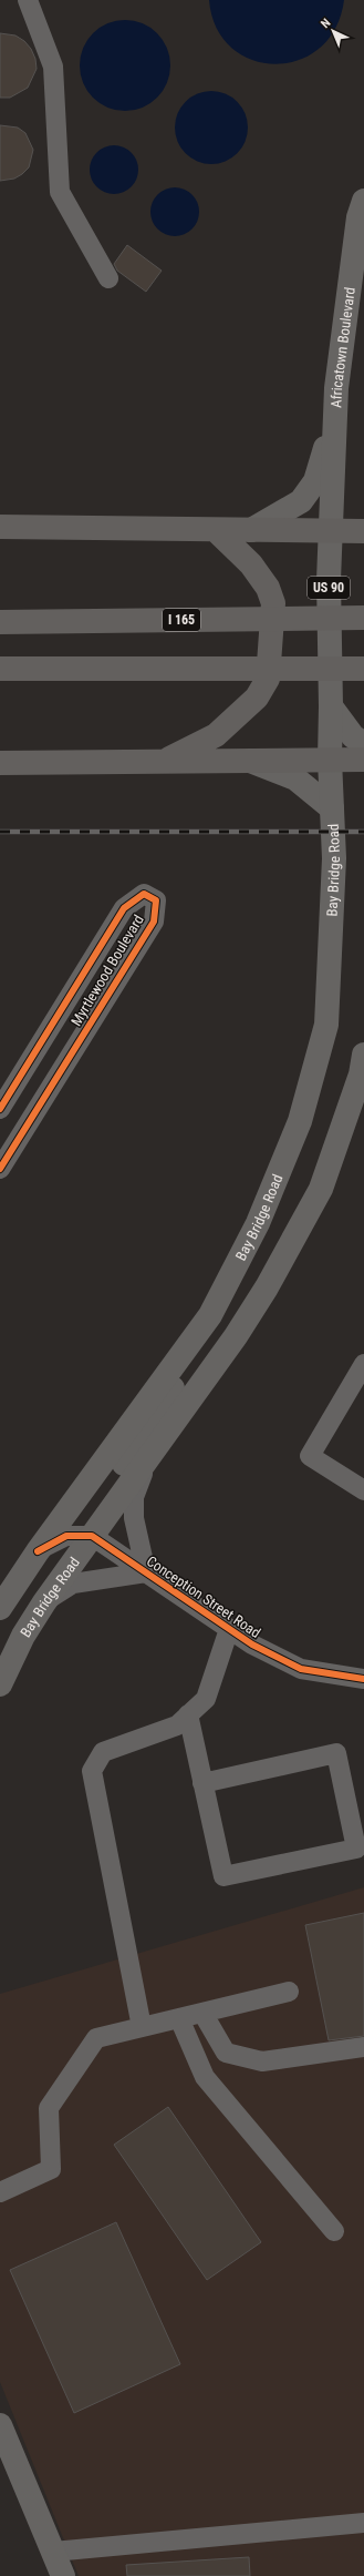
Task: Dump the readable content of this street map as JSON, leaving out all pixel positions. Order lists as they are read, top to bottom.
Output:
{
  "streets": {
    "highway": ["I 165"],
    "main road": ["Africatown Boulevard", "US 90", "Bay Bridge Road"],
    "street": ["Myrtlewood Boulevard", "Conception Street Road"]
  },
  "crossings": [
    ["Africatown Boulevard", "US 90"],
    ["US 90", "Bay Bridge Road"],
    ["Bay Bridge Road", "Conception Street Road"]
  ],
  "north": "top left"
}
